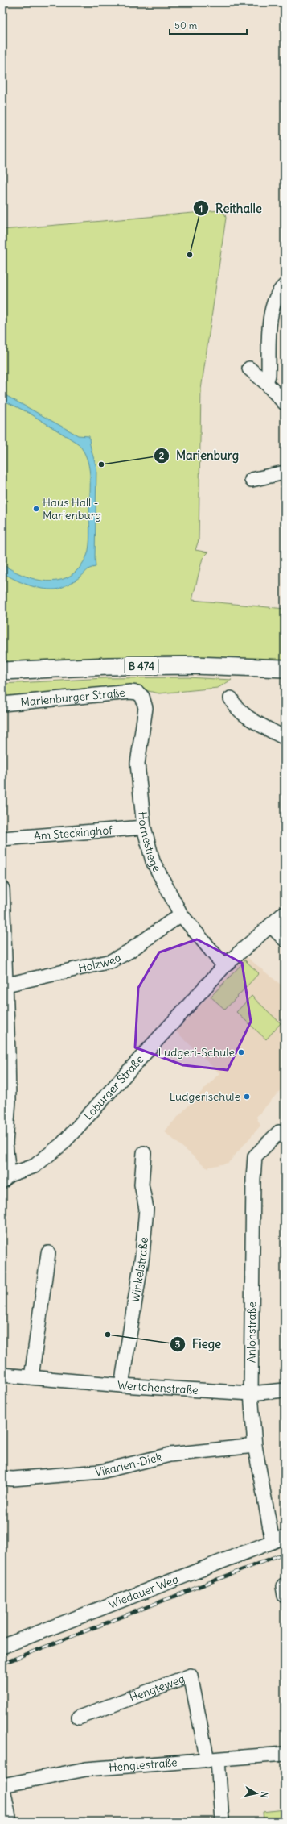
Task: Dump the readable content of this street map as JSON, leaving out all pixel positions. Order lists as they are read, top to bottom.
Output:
{
  "streets": {
    "main road": ["B 474"],
    "street": [
      "Marienburger Straße",
      "Am Steckinghof",
      "Hornestiege",
      "Holzweg",
      "Loburger Straße",
      "Winkelstraße",
      "Anlohstraße",
      "Wertchenstraße",
      "Vikarien-Diek",
      "Wiedauer Weg",
      "Hengteweg",
      "Hengtestraße"
    ]
  },
  "crossings": [
    ["Marienburger Straße", "Hornestiege"],
    ["Am Steckinghof", "Hornestiege"],
    ["Hornestiege", "Holzweg"],
    ["Hornestiege", "Loburger Straße"],
    ["Winkelstraße", "Wertchenstraße"],
    ["Anlohstraße", "Wertchenstraße"],
    ["Anlohstraße", "Vikarien-Diek"],
    ["Anlohstraße", "Wiedauer Weg"],
    ["Hengteweg", "Hengtestraße"]
  ],
  "places": [
    "Reithalle",
    "Marienburg",
    "Haus Hall - Marienburg",
    "Ludgeri-Schule",
    "Ludgerischule",
    "Fiege"
  ],
  "scale_bar": "50 m",
  "north": "right"
}
